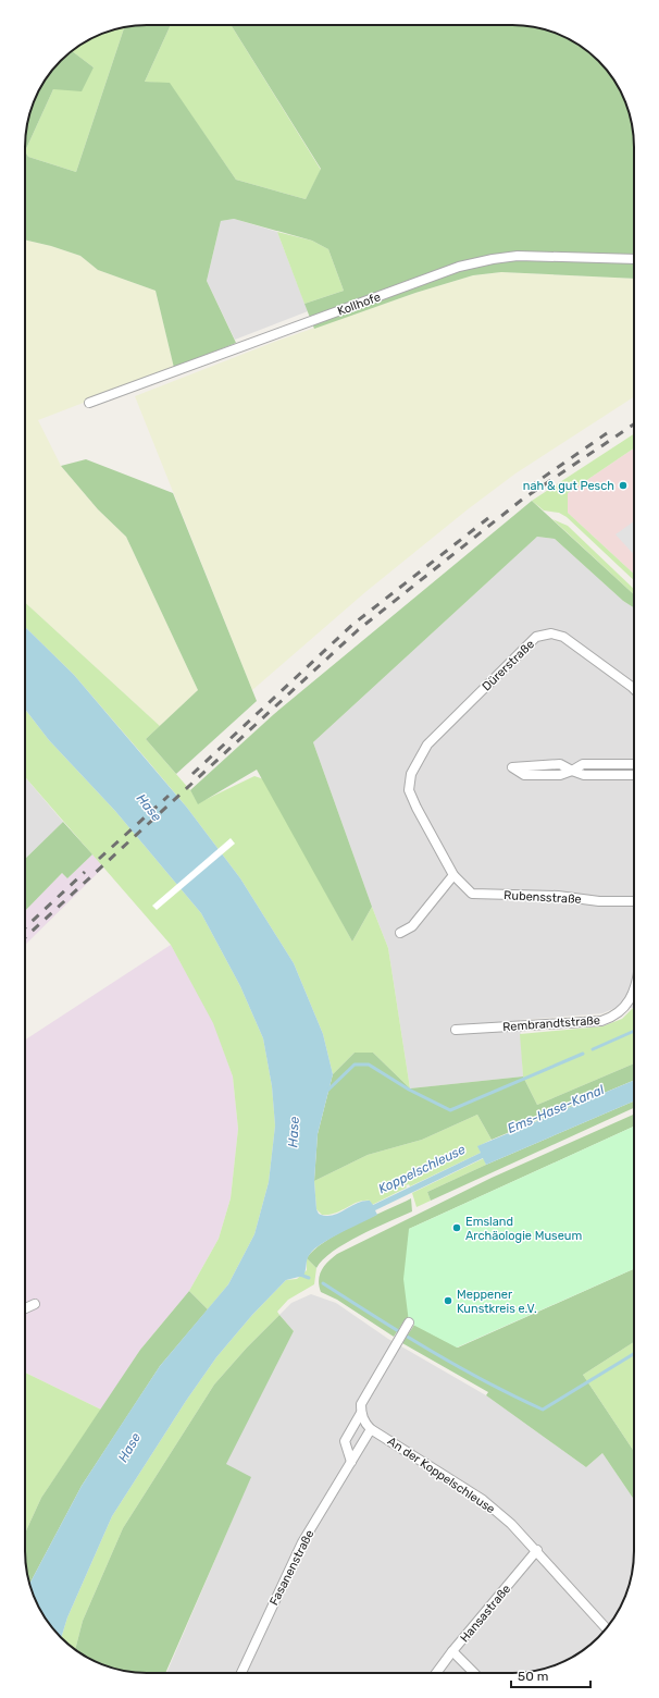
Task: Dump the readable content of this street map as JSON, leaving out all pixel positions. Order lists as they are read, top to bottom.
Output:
{
  "streets": {
    "street": [
      "Kollhofe",
      "Dürerstraße",
      "Rubensstraße",
      "Rembrandtstraße",
      "An der Koppelschleuse",
      "Fasanenstraße",
      "Hansastraße"
    ]
  },
  "crossings": [
    ["Dürerstraße", "Rubensstraße"],
    ["An der Koppelschleuse", "Fasanenstraße"],
    ["An der Koppelschleuse", "Hansastraße"]
  ],
  "water": ["Hase", "Ems-Hase-Kanal", "Koppelschleuse"],
  "places": ["nah & gut Pesch", "Emsland Archäologie Museum", "Meppener Kunstkreis e.V."],
  "scale_bar": "50 m"
}
